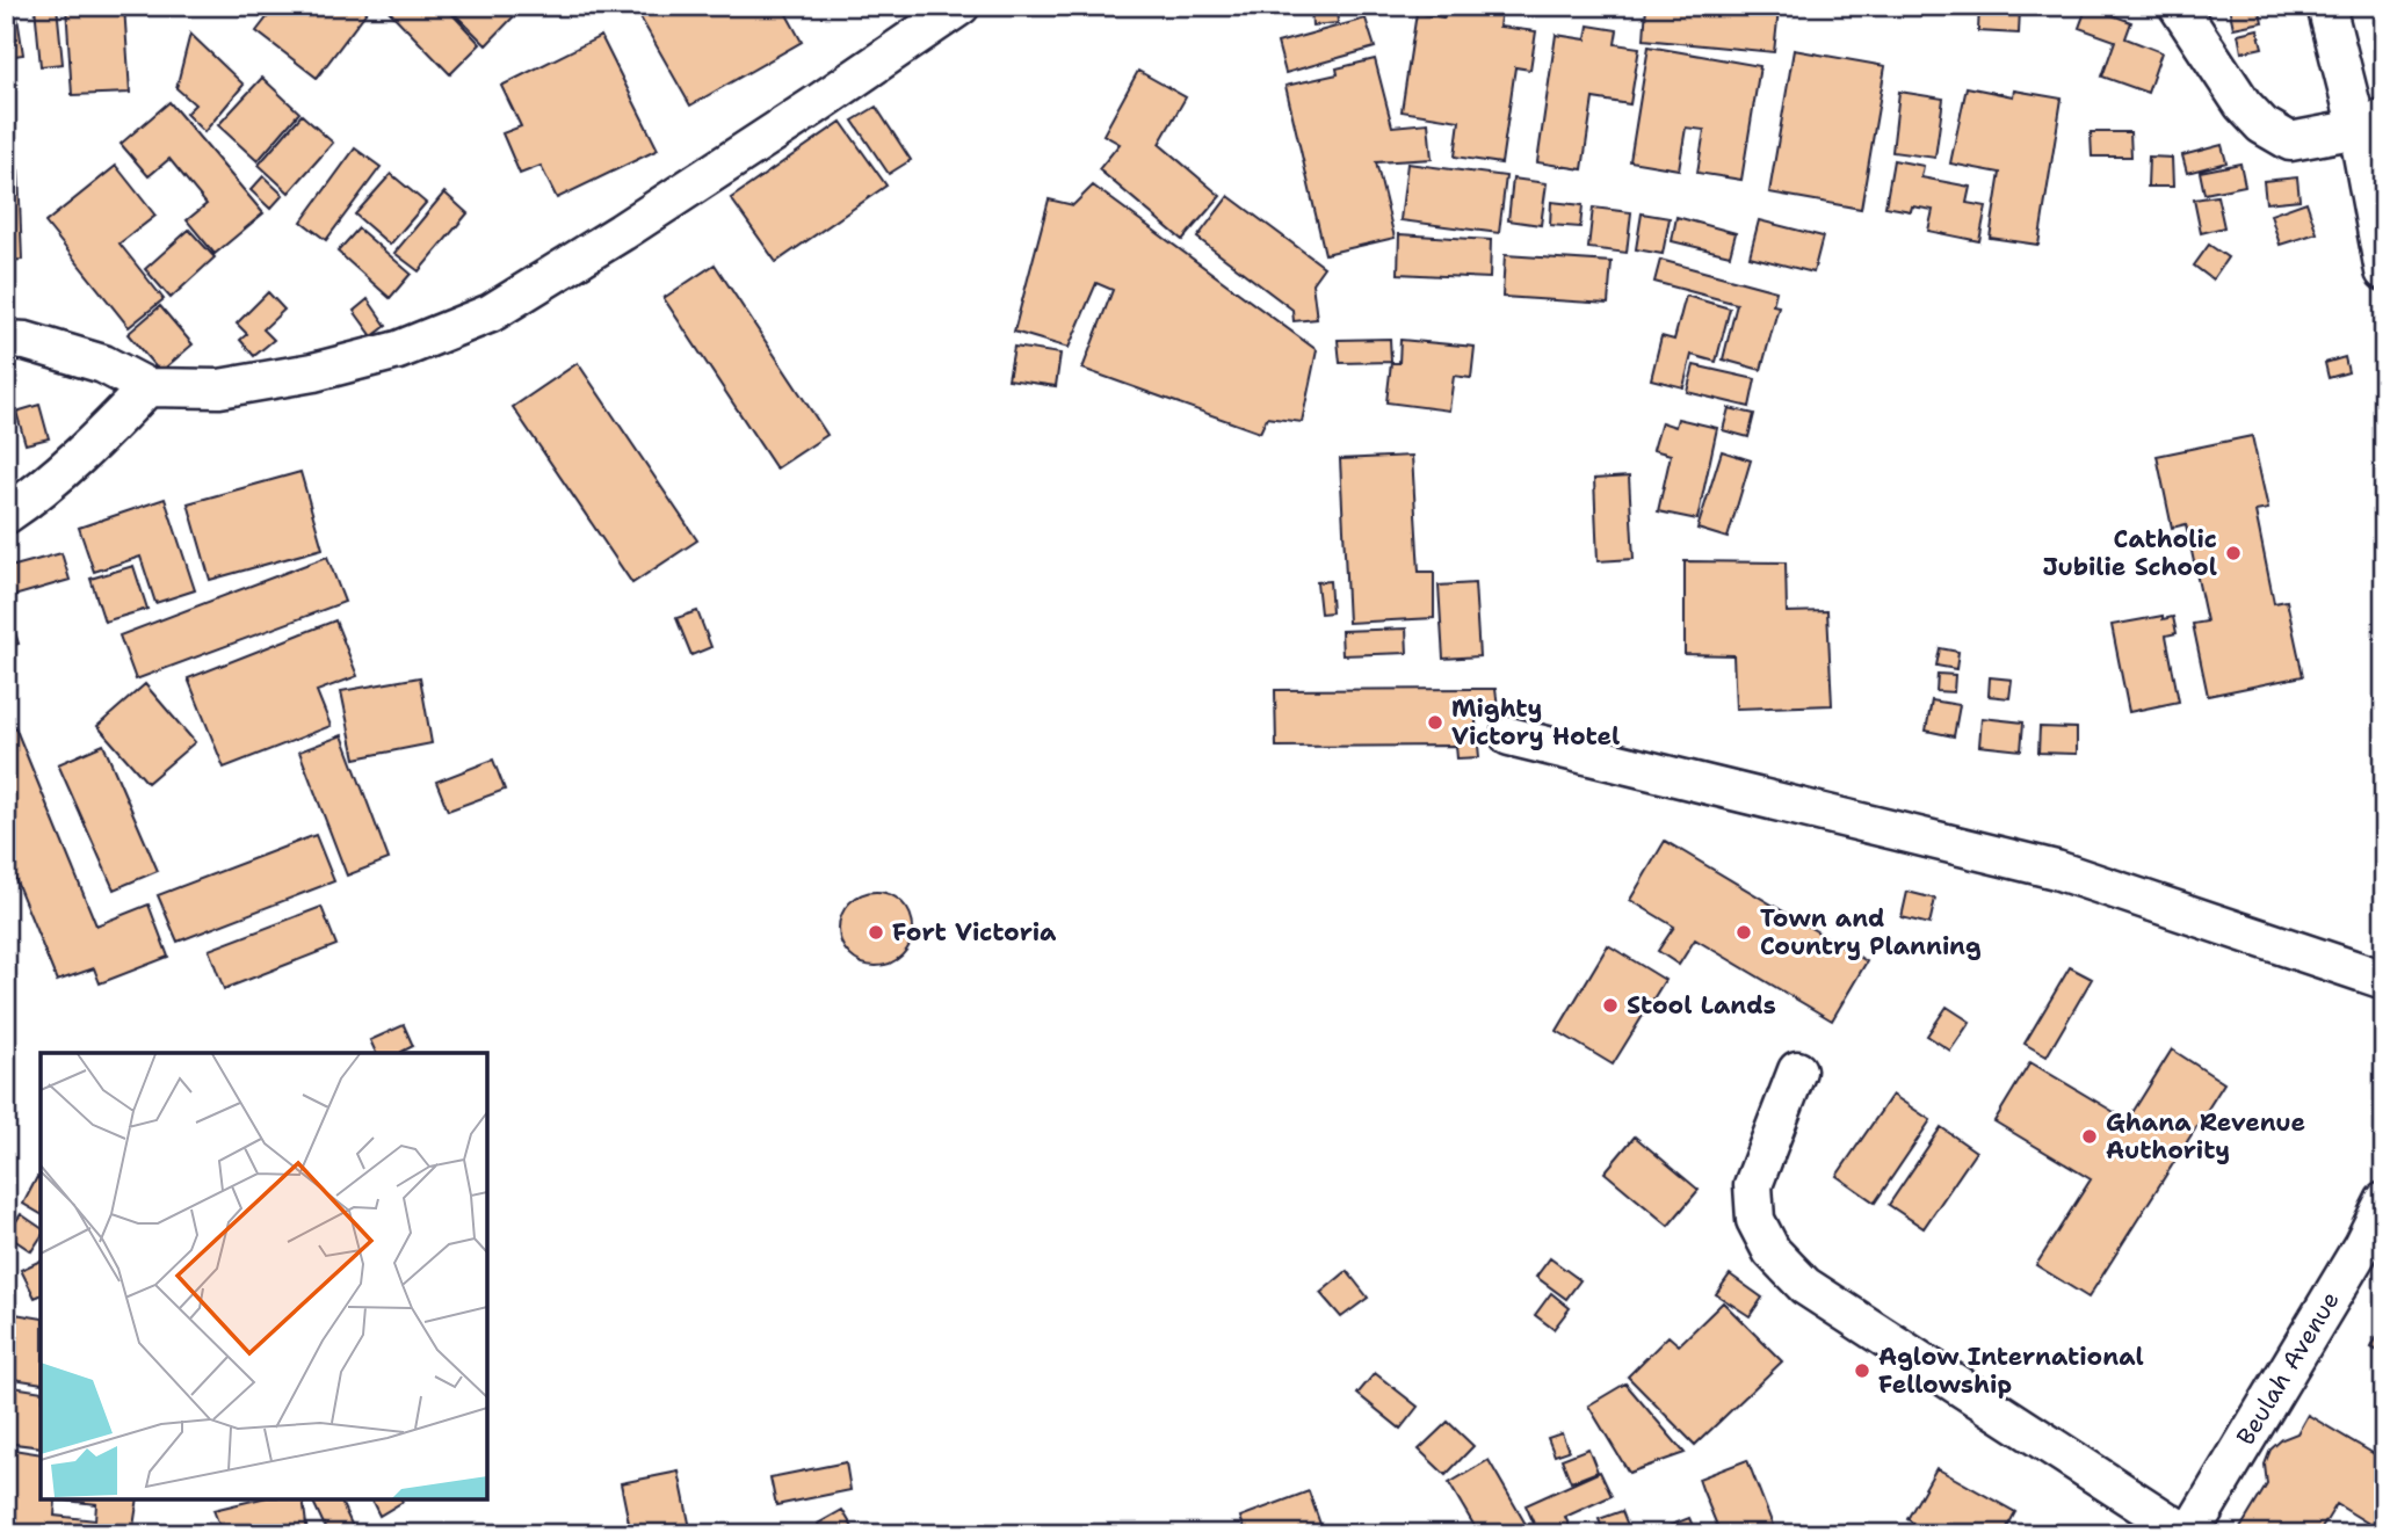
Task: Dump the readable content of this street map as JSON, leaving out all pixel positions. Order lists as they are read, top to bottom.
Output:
{
  "streets": {
    "street": ["Beulah Avenue"]
  },
  "places": [
    "Catholic Jubilie School",
    "Mighty Victory Hotel",
    "Fort Victoria",
    "Town and Country Planning",
    "Stool Lands",
    "Ghana Revenue Authority",
    "Aglow International Fellowship"
  ]
}
